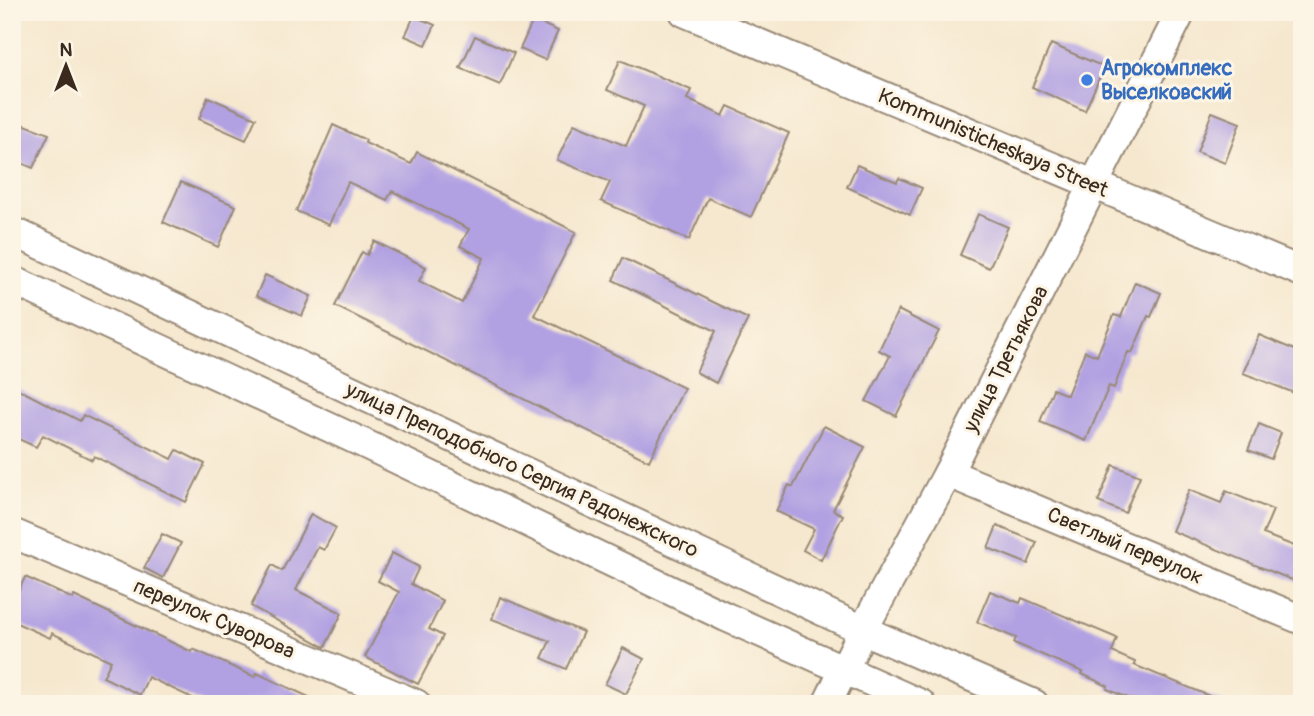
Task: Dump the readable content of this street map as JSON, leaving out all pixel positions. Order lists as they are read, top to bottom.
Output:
{
  "streets": {
    "street": [
      "Kommunisticheskaya Street",
      "улица Третьякова",
      "улица Преподобного Сергия Радонежского",
      "Светлый переулок",
      "переулок Суворова"
    ]
  },
  "crossings": [
    ["Kommunisticheskaya Street", "улица Третьякова"],
    ["улица Третьякова", "улица Преподобного Сергия Радонежского"],
    ["улица Третьякова", "Светлый переулок"]
  ],
  "places": ["Агрокомплекс Выселковский"],
  "north": "top"
}
